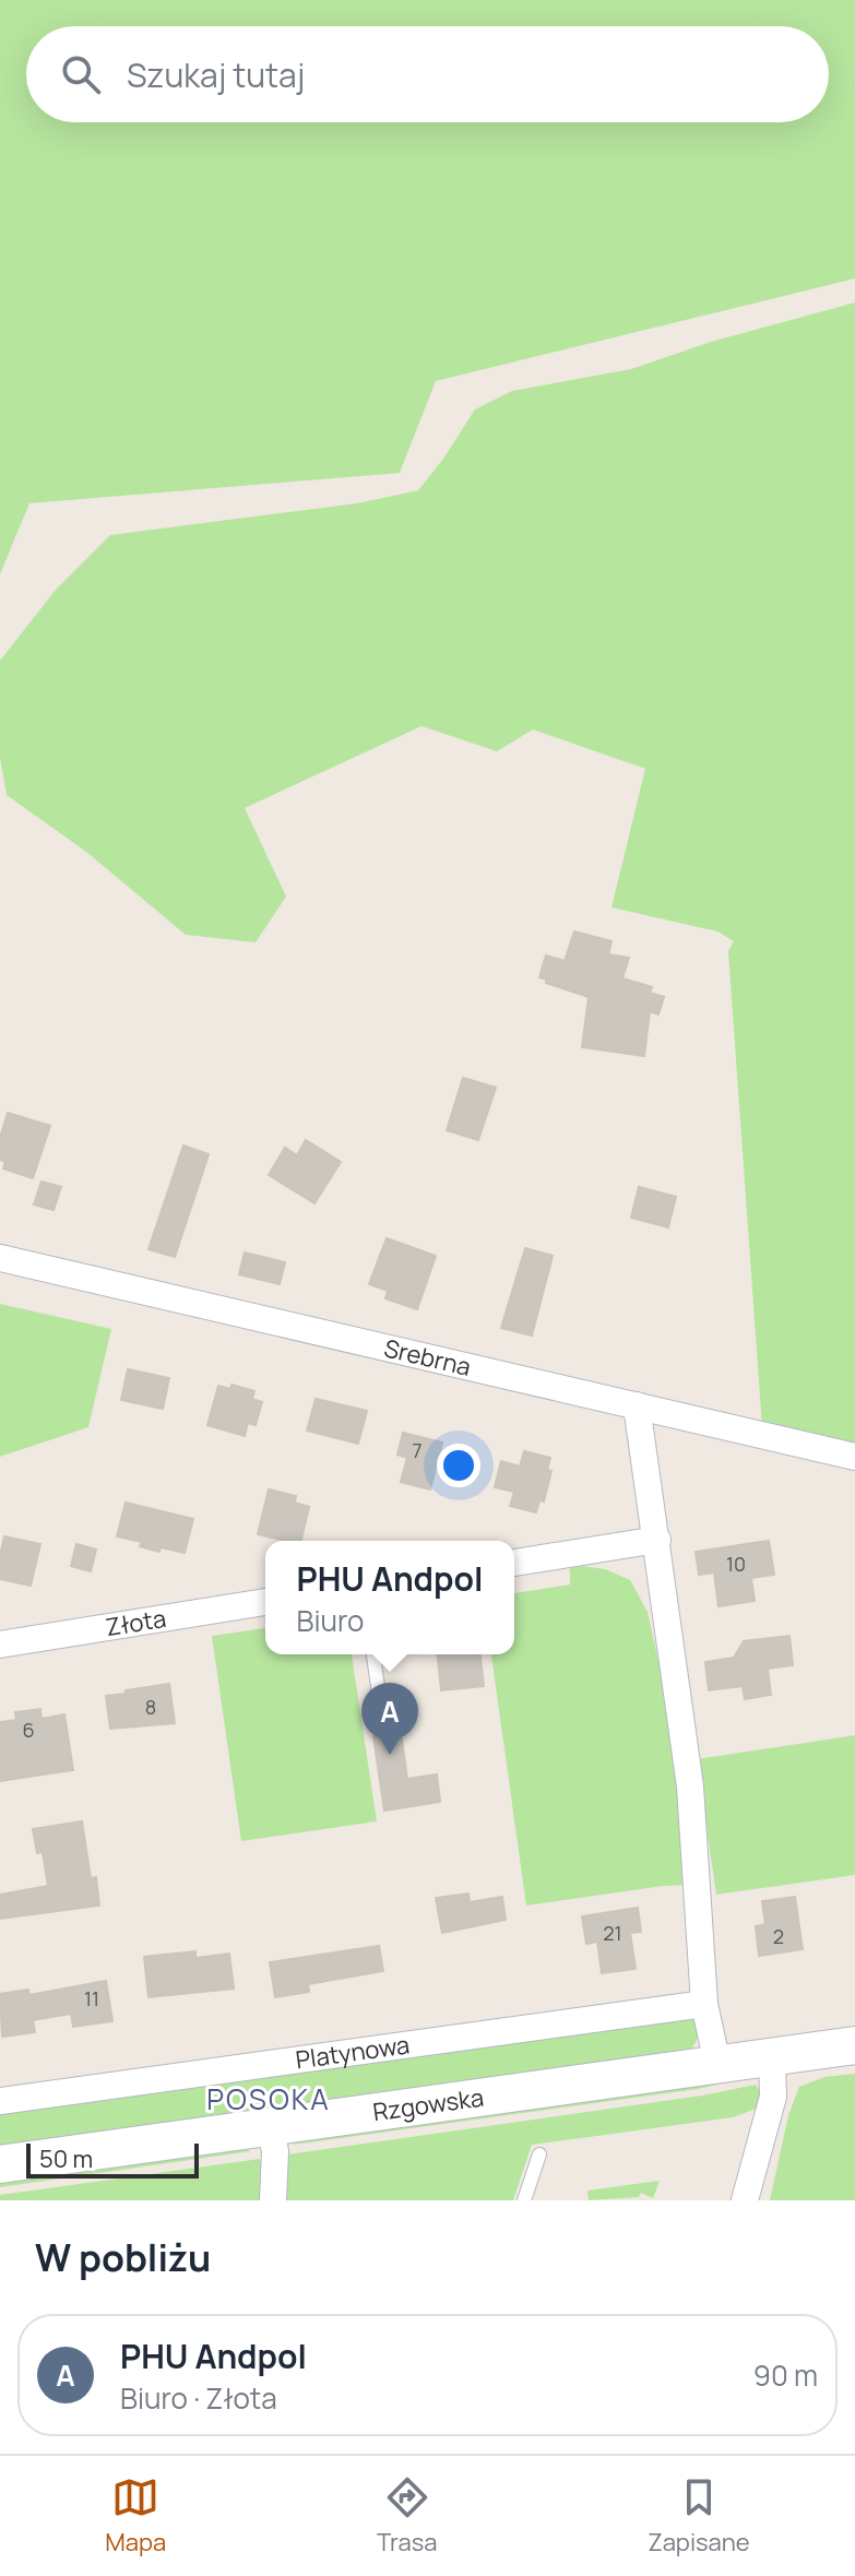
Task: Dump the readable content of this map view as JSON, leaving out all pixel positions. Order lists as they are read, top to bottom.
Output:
{
  "streets": {
    "street": [
      "Srebrna",
      "Złota",
      "Platynowa",
      "Rzgowska"
    ]
  },
  "districts": ["POSOKA"],
  "house_numbers": [
    "7",
    "10",
    "8",
    "6",
    "21",
    "2",
    "11"
  ],
  "scale_bar": "50 m",
  "page": {
    "search": "Szukaj tutaj",
    "popup": ["PHU Andpol", "Biuro"],
    "pins": "A",
    "scale": "50 m",
    "heading": "W pobliżu",
    "list": [
      {
        "mark": "A",
        "name": "PHU Andpol",
        "note": "Biuro · Złota",
        "value": "90 m"
      }
    ],
    "nav": ["Mapa", "Trasa", "Zapisane"]
  }
}
